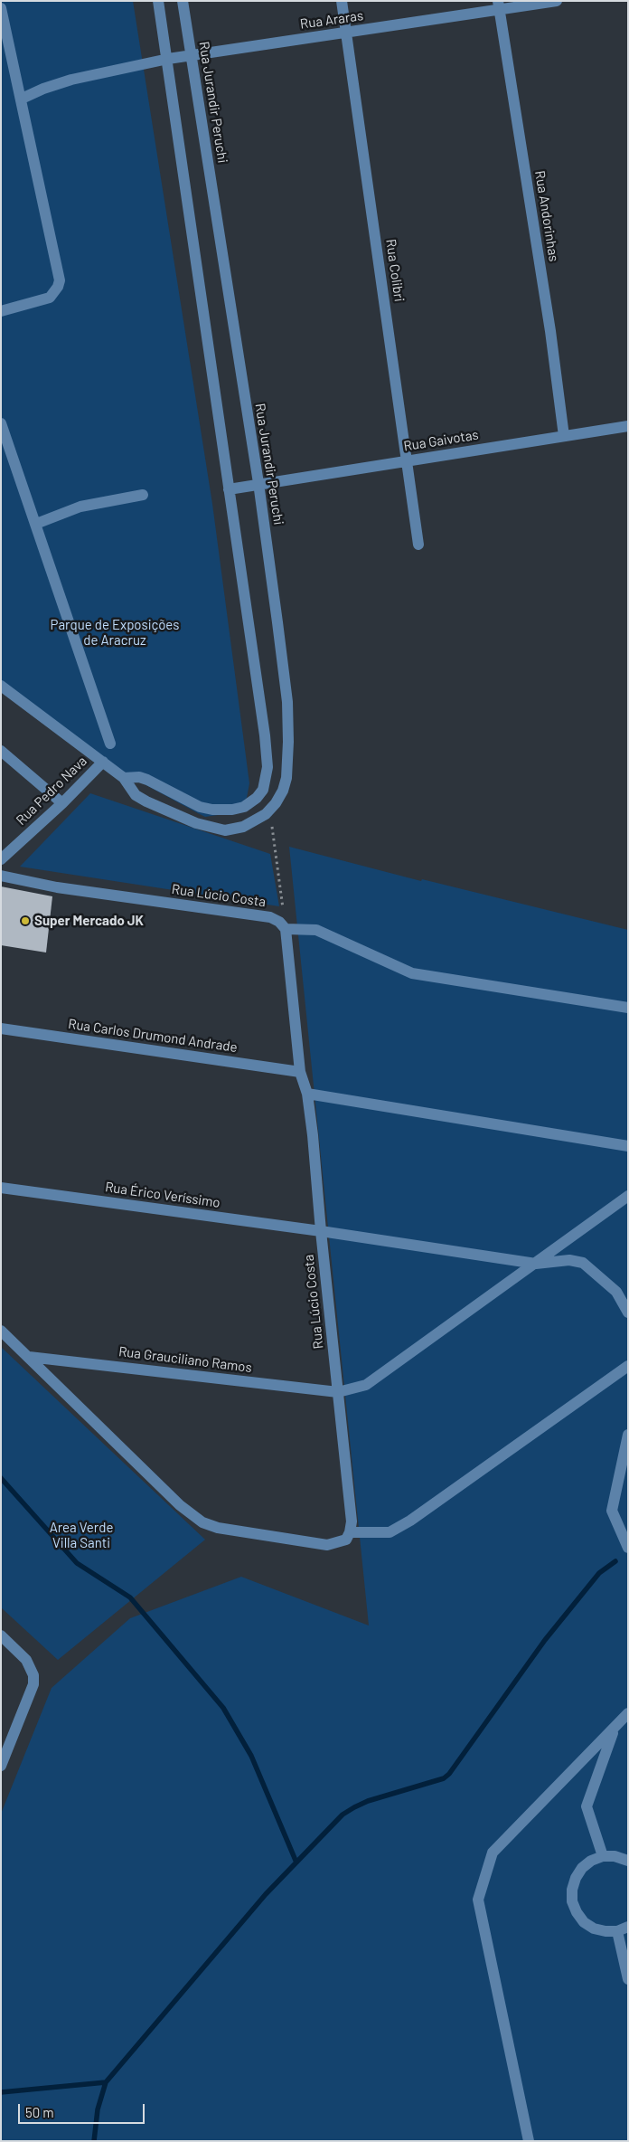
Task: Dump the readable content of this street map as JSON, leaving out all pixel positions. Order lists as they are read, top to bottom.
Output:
{
  "streets": {
    "street": [
      "Rua Araras",
      "Rua Jurandir Peruchi",
      "Rua Andorinhas",
      "Rua Colibri",
      "Rua Gaivotas",
      "Rua Pedro Nava",
      "Rua Lúcio Costa",
      "Rua Carlos Drumond Andrade",
      "Rua Érico Veríssimo",
      "Rua Grauciliano Ramos"
    ]
  },
  "crossings": [
    ["Rua Araras", "Rua Jurandir Peruchi"],
    ["Rua Araras", "Rua Andorinhas"],
    ["Rua Araras", "Rua Colibri"],
    ["Rua Jurandir Peruchi", "Rua Gaivotas"],
    ["Rua Jurandir Peruchi", "Rua Pedro Nava"],
    ["Rua Andorinhas", "Rua Gaivotas"],
    ["Rua Colibri", "Rua Gaivotas"],
    ["Rua Lúcio Costa", "Rua Carlos Drumond Andrade"],
    ["Rua Lúcio Costa", "Rua Érico Veríssimo"],
    ["Rua Lúcio Costa", "Rua Grauciliano Ramos"]
  ],
  "parks": ["Parque de Exposições de Aracruz", "Area Verde Villa Santi"],
  "places": ["Super Mercado JK"],
  "scale_bar": "50 m"
}
